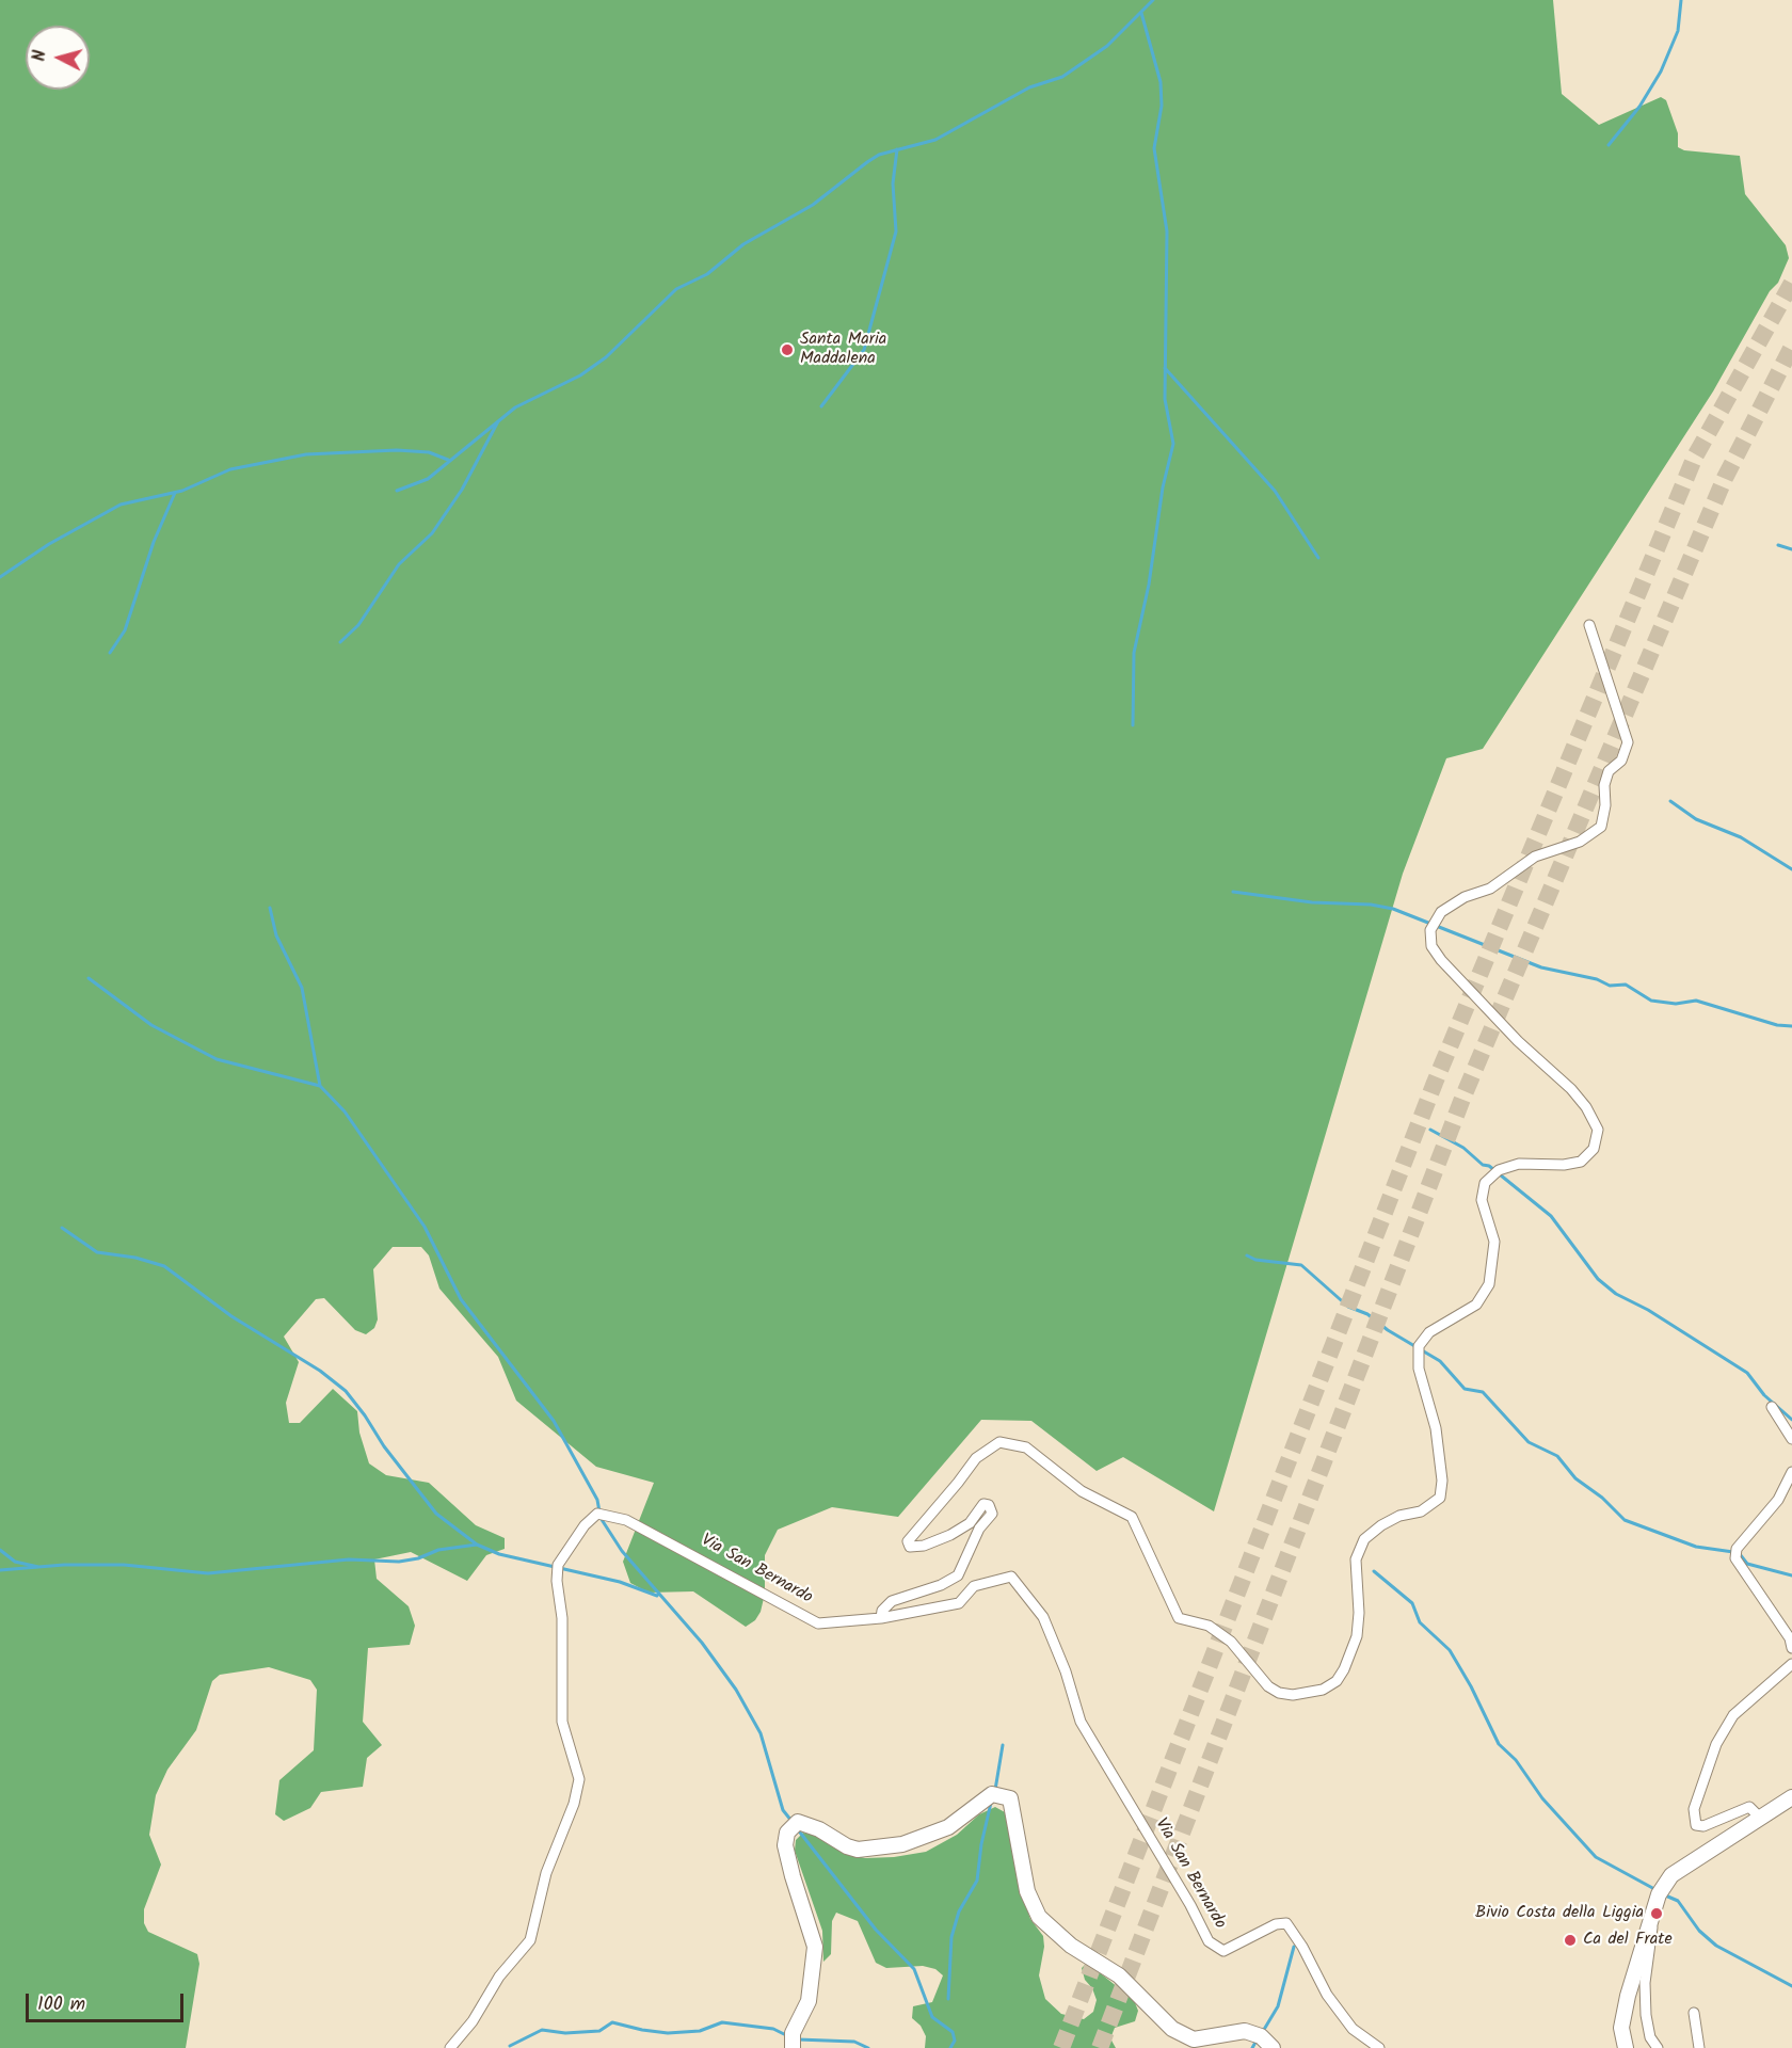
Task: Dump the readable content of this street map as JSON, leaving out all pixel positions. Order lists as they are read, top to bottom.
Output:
{
  "streets": {
    "street": ["Via San Bernardo"]
  },
  "places": ["Santa Maria Maddalena", "Bivio Costa della Liggia", "Ca del Frate"],
  "scale_bar": "100 m",
  "north": "left"
}
